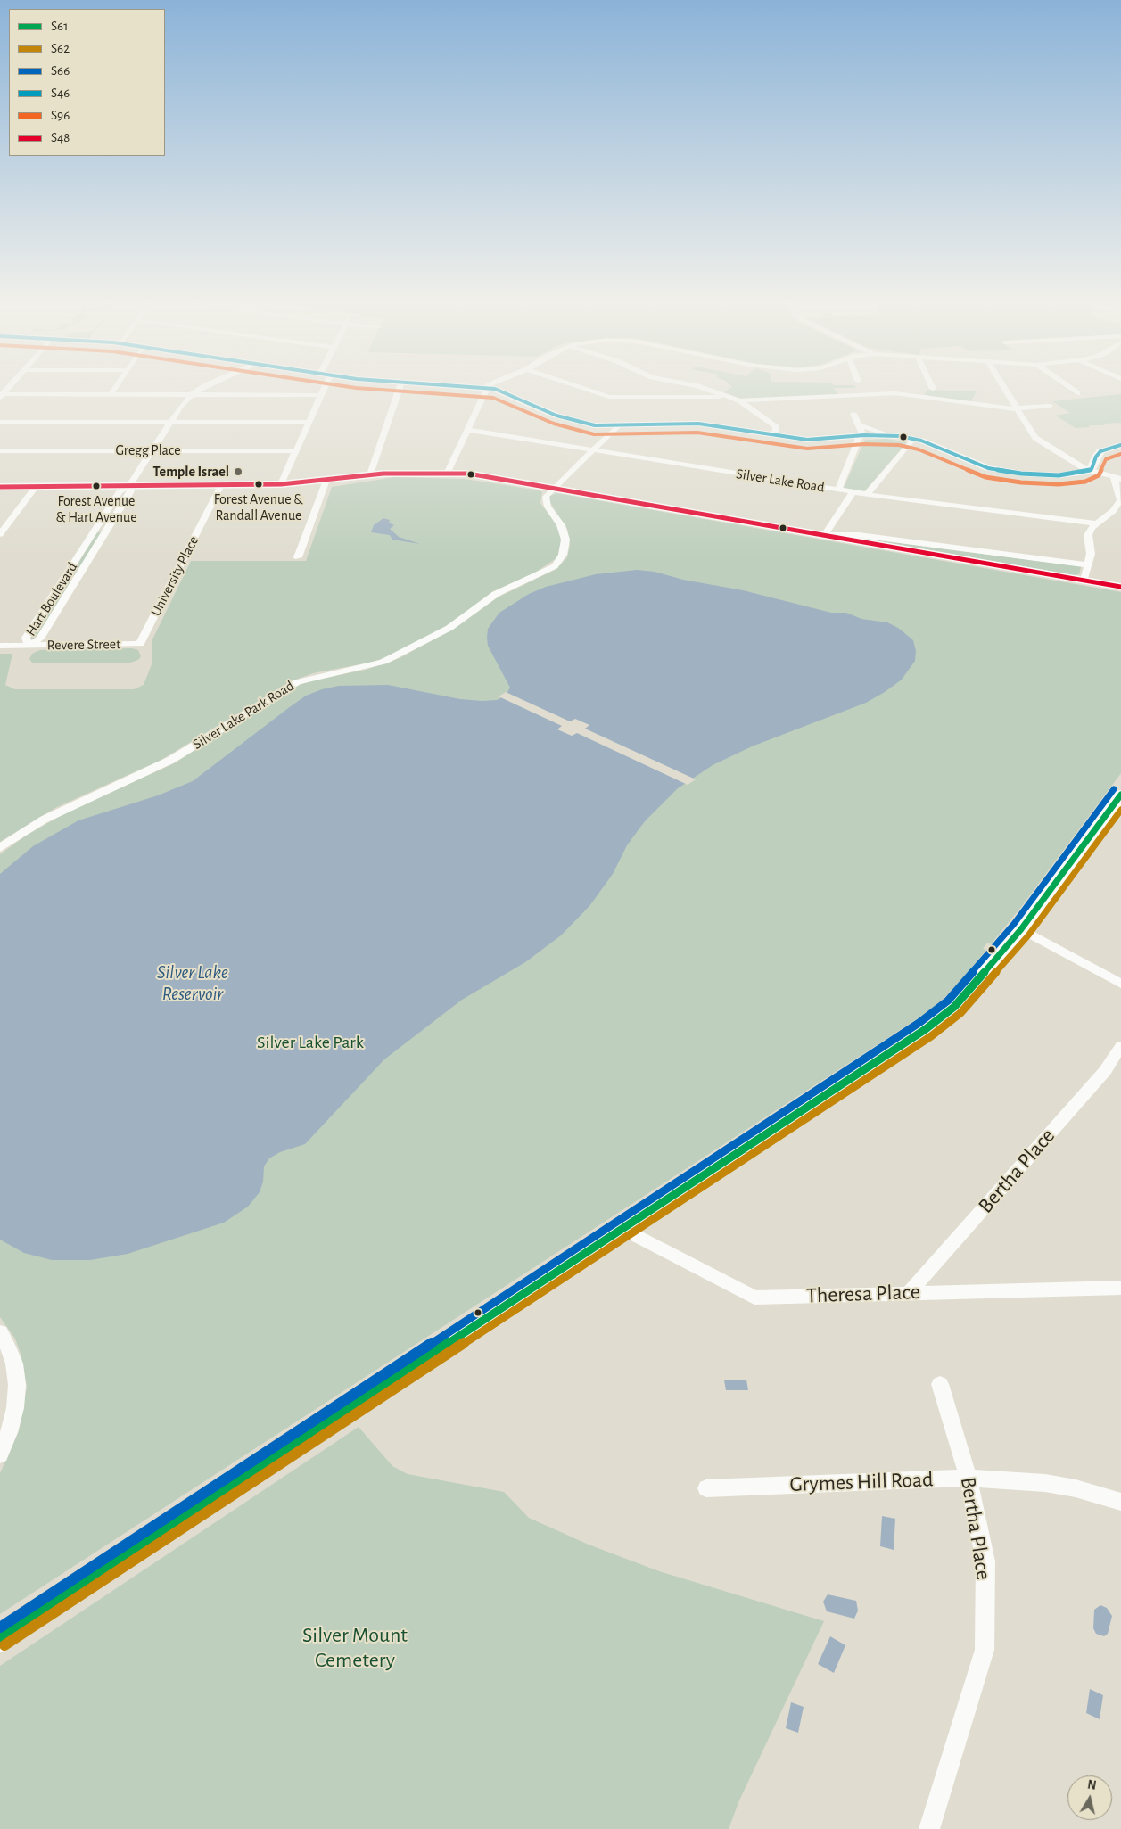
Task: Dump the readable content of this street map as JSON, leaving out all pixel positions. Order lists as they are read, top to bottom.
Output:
{
  "streets": {
    "street": [
      "Gregg Place",
      "Silver Lake Road",
      "University Place",
      "Hart Boulevard",
      "Revere Street",
      "Silver Lake Park Road",
      "Bertha Place",
      "Theresa Place",
      "Grymes Hill Road"
    ]
  },
  "crossings": [
    ["Gregg Place", "Hart Boulevard"],
    ["University Place", "Revere Street"],
    ["Hart Boulevard", "Revere Street"],
    ["Bertha Place", "Theresa Place"],
    ["Bertha Place", "Grymes Hill Road"]
  ],
  "water": ["Silver Lake Reservoir"],
  "parks": ["Silver Lake Park", "Silver Mount Cemetery"],
  "places": ["Temple Israel", "Forest Avenue & Randall Avenue", "Forest Avenue & Hart Avenue"],
  "lines": [
    "transit line S46",
    "transit line S96",
    "transit line S48",
    "transit line S66",
    "transit line S61",
    "transit line S62"
  ],
  "legend": [
    "S61",
    "S62",
    "S66",
    "S46",
    "S96",
    "S48"
  ],
  "north": "top"
}
